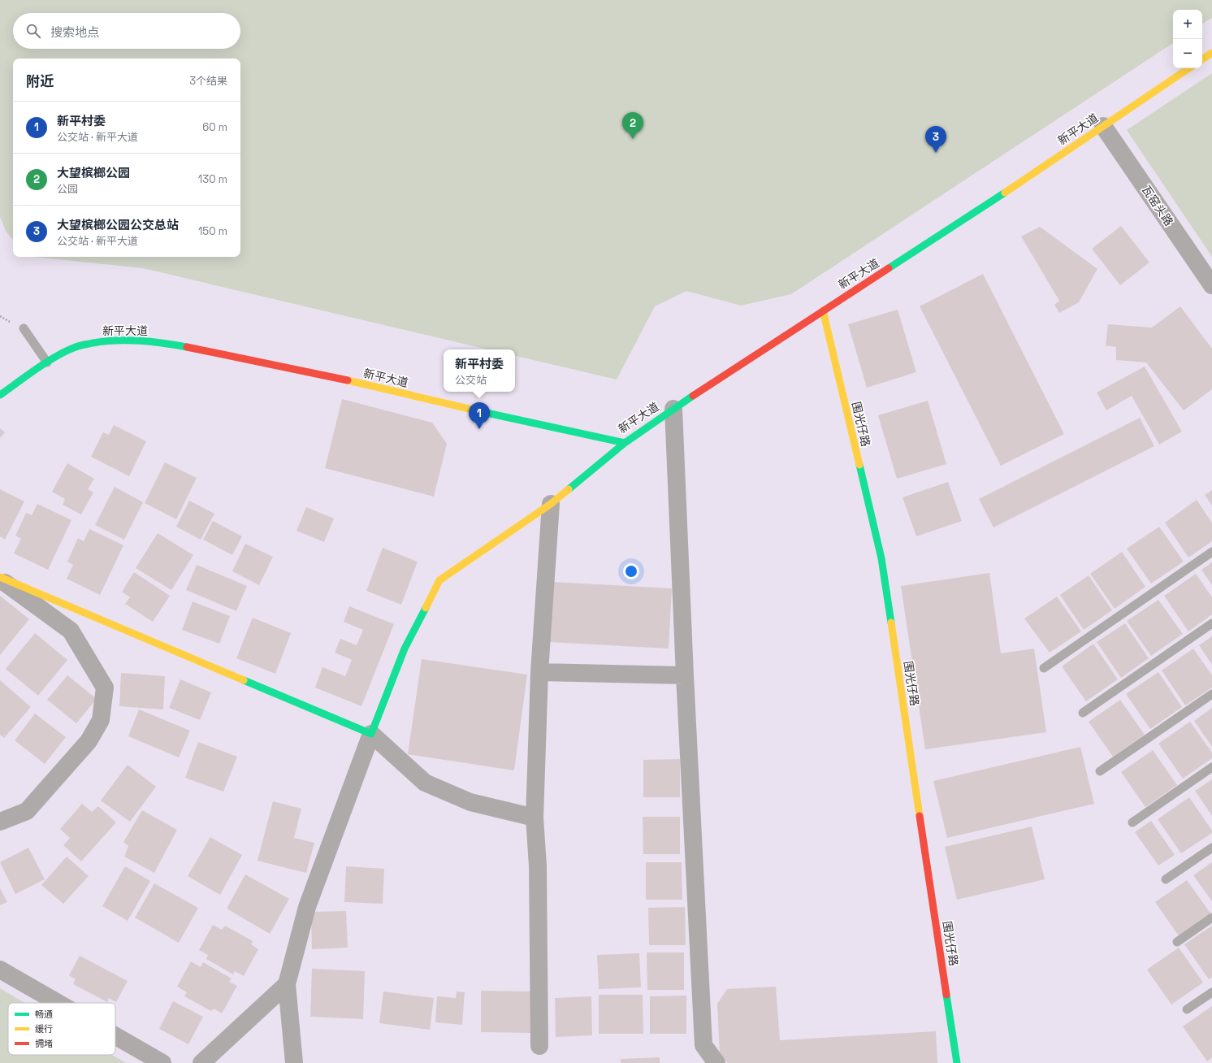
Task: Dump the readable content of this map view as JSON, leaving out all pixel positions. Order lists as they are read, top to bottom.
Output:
{
  "streets": {
    "street": ["新平大道", "瓦窑头路", "围光仔路"]
  },
  "crossings": [
    ["新平大道", "瓦窑头路"],
    ["新平大道", "围光仔路"]
  ],
  "legend": ["畅通", "缓行", "拥堵"],
  "page": {
    "map_buttons": ["+", "−"],
    "search": "搜索地点",
    "heading": ["附近", "3个结果"],
    "list": [
      {
        "mark": "1",
        "name": "新平村委",
        "note": "公交站 · 新平大道",
        "value": "60 m"
      },
      {
        "mark": "2",
        "name": "大望槟榔公园",
        "note": "公园",
        "value": "130 m"
      },
      {
        "mark": "3",
        "name": "大望槟榔公园公交总站",
        "note": "公交站 · 新平大道",
        "value": "150 m"
      }
    ],
    "pins": ["2", "3", "1"],
    "popup": ["新平村委", "公交站"]
  }
}
